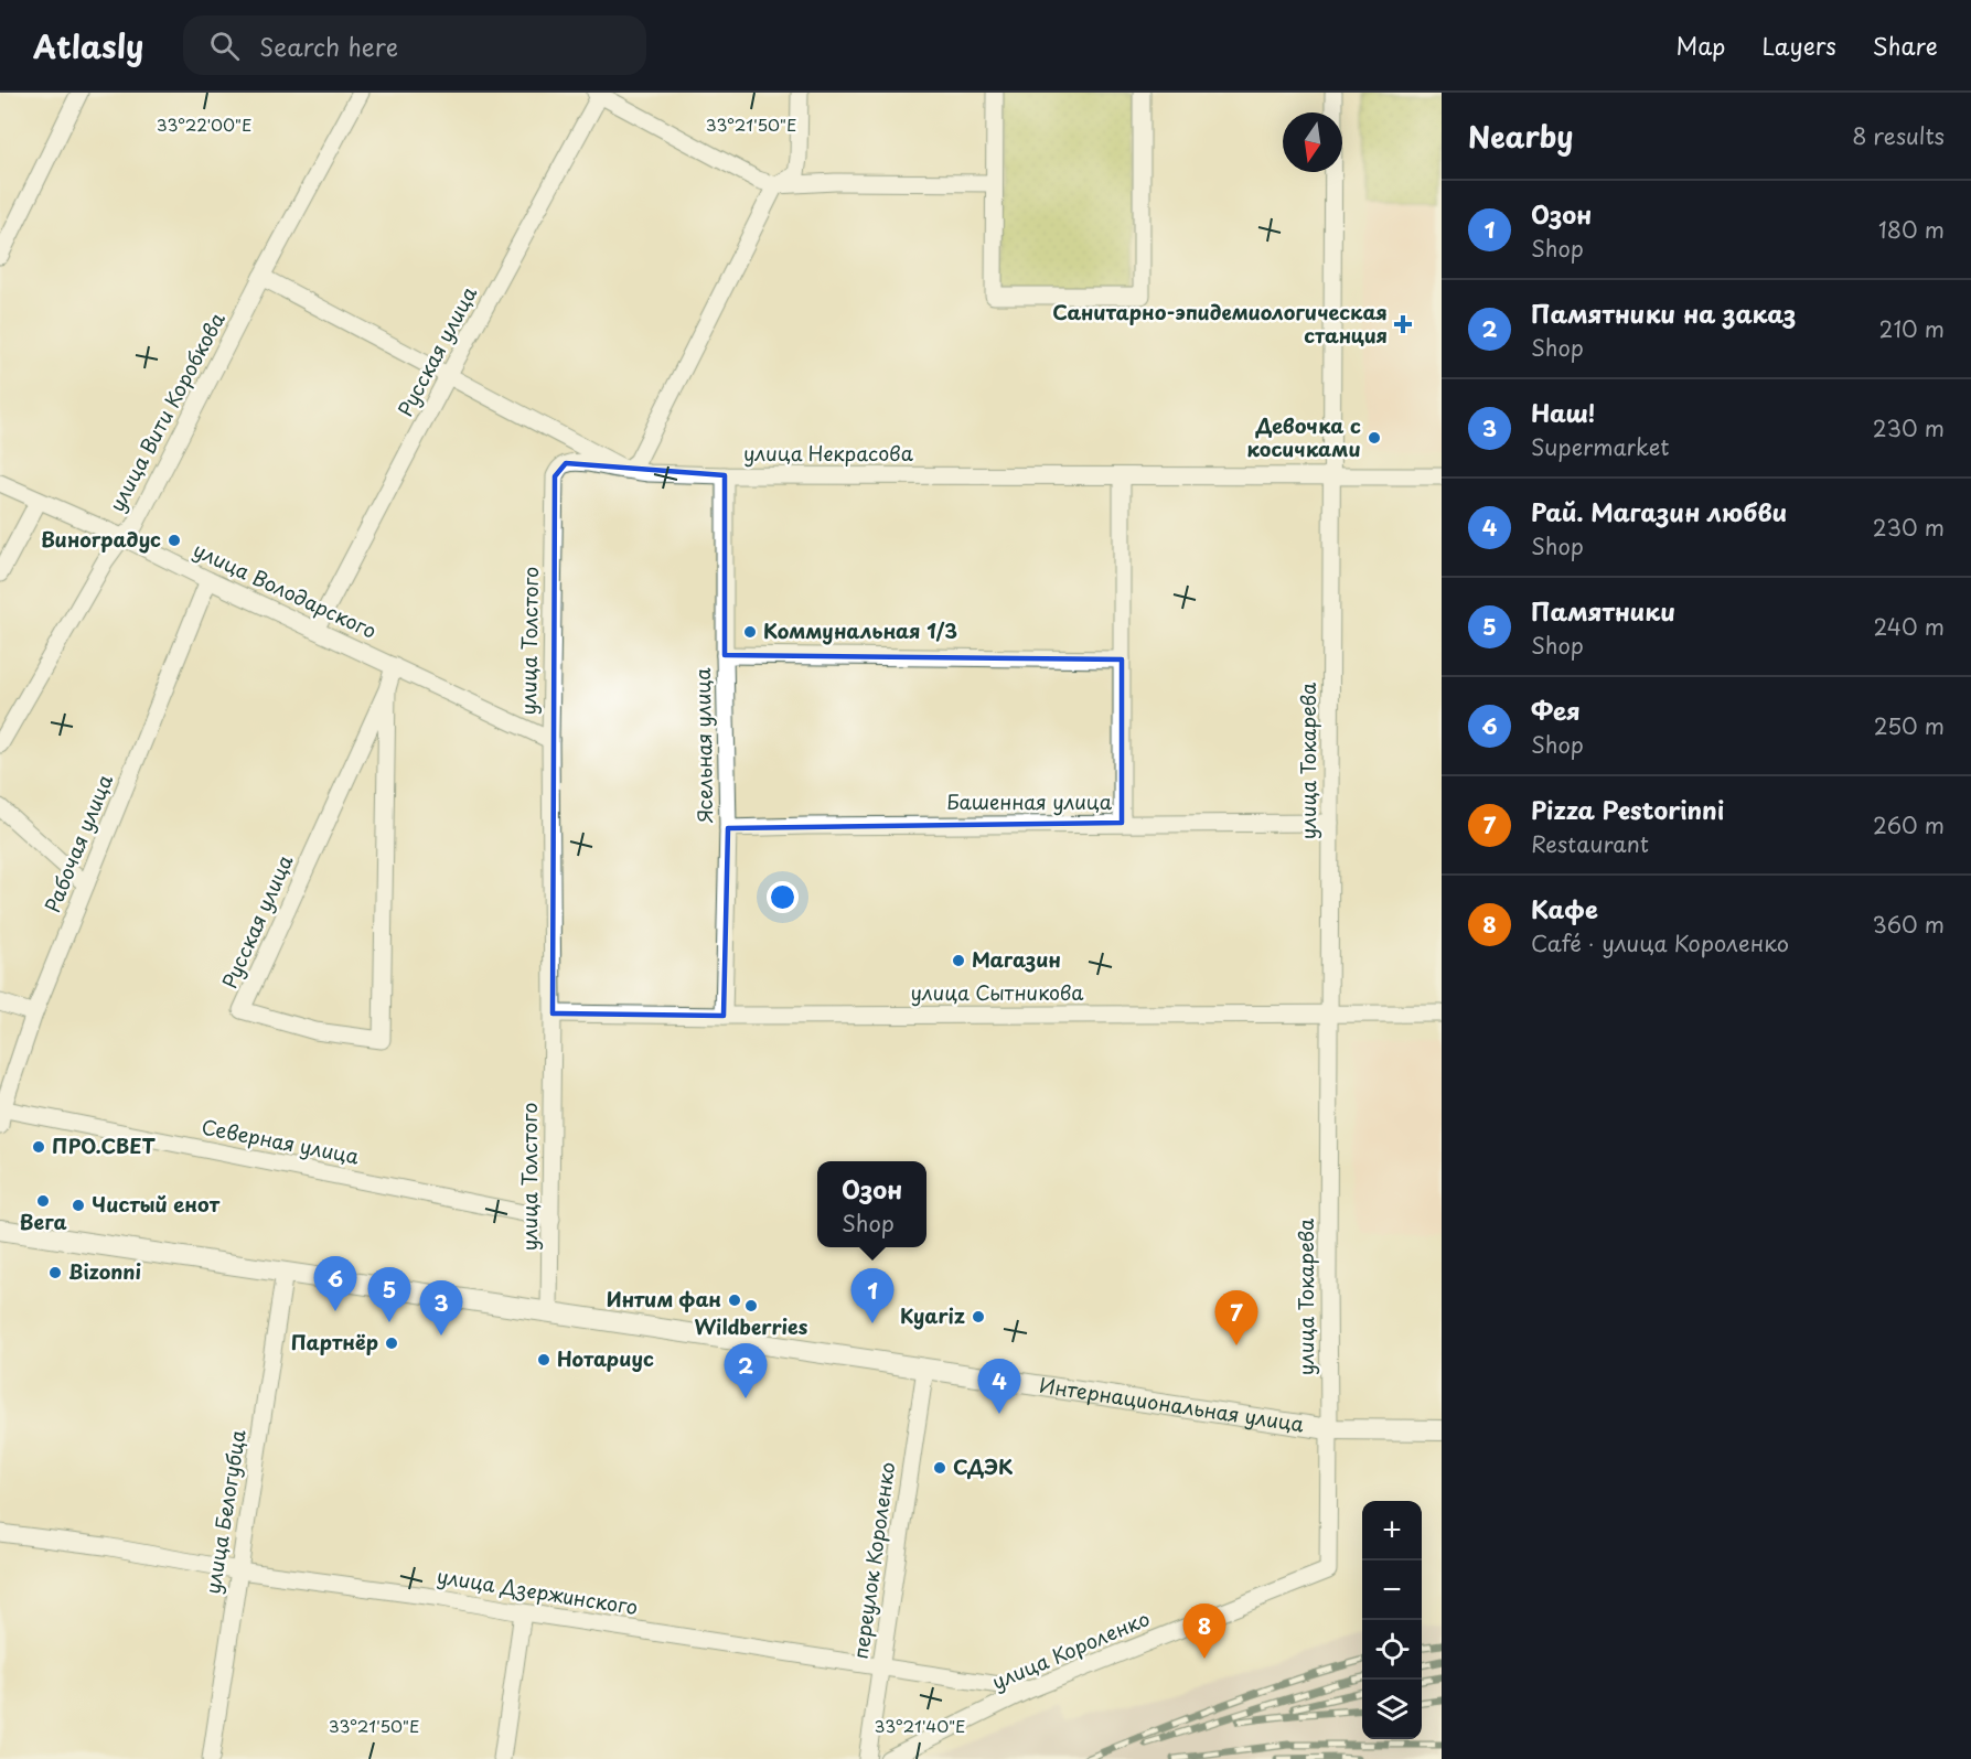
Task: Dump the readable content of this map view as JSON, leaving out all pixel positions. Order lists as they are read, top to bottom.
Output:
{
  "streets": {
    "main road": ["Интернациональная улица"],
    "street": [
      "Русская улица",
      "улица Вити Коробкова",
      "улица Некрасова",
      "улица Володарского",
      "улица Толстого",
      "Ясельная улица",
      "улица Токарева",
      "Башенная улица",
      "Рабочая улица",
      "улица Сытникова",
      "Северная улица",
      "улица Белогубца",
      "переулок Короленко",
      "улица Дзержинского",
      "улица Короленко"
    ]
  },
  "crossings": [
    ["Русская улица", "улица Некрасова"],
    ["Русская улица", "улица Володарского"],
    ["улица Вити Коробкова", "улица Некрасова"],
    ["улица Вити Коробкова", "улица Володарского"],
    ["улица Некрасова", "улица Толстого"],
    ["улица Некрасова", "Ясельная улица"],
    ["улица Некрасова", "улица Токарева"],
    ["улица Володарского", "улица Толстого"],
    ["улица Володарского", "Рабочая улица"],
    ["улица Толстого", "улица Сытникова"],
    ["улица Толстого", "Северная улица"],
    ["улица Толстого", "Интернациональная улица"],
    ["Ясельная улица", "Башенная улица"],
    ["Ясельная улица", "улица Сытникова"],
    ["улица Токарева", "Башенная улица"],
    ["улица Токарева", "улица Сытникова"],
    ["улица Токарева", "Интернациональная улица"],
    ["улица Токарева", "улица Короленко"],
    ["Рабочая улица", "Северная улица"],
    ["Интернациональная улица", "улица Белогубца"],
    ["Интернациональная улица", "переулок Короленко"],
    ["Интернациональная улица", "улица Короленко"],
    ["улица Белогубца", "улица Дзержинского"],
    ["переулок Короленко", "улица Дзержинского"],
    ["улица Дзержинского", "улица Короленко"]
  ],
  "places": {
    "health": ["Санитарно-эпидемиологическая станция"],
    "other": [
      "Девочка с косичками",
      "Виноградус",
      "Коммунальная 1/3",
      "Магазин",
      "ПРО.СВЕТ",
      "Вега",
      "Чистый енот",
      "Bizonni",
      "Интим фан",
      "Wildberries",
      "Kyariz",
      "Партнёр",
      "Нотариус",
      "СДЭК"
    ]
  },
  "north": "bottom",
  "page": {
    "header": "Atlasly",
    "search": "Search here",
    "nav": ["Map", "Layers", "Share"],
    "heading": ["Nearby", "8 results"],
    "list": [
      {
        "mark": "1",
        "name": "Озон",
        "note": "Shop",
        "value": "180 m"
      },
      {
        "mark": "2",
        "name": "Памятники на заказ",
        "note": "Shop",
        "value": "210 m"
      },
      {
        "mark": "3",
        "name": "Наш!",
        "note": "Supermarket",
        "value": "230 m"
      },
      {
        "mark": "4",
        "name": "Рай. Магазин любви",
        "note": "Shop",
        "value": "230 m"
      },
      {
        "mark": "5",
        "name": "Памятники",
        "note": "Shop",
        "value": "240 m"
      },
      {
        "mark": "6",
        "name": "Фея",
        "note": "Shop",
        "value": "250 m"
      },
      {
        "mark": "7",
        "name": "Pizza Pestorinni",
        "note": "Restaurant",
        "value": "260 m"
      },
      {
        "mark": "8",
        "name": "Кафе",
        "note": "Café · улица Короленко",
        "value": "360 m"
      }
    ],
    "popup": ["Озон", "Shop"],
    "pins": [
      "6",
      "5",
      "1",
      "3",
      "7",
      "2",
      "4",
      "8"
    ],
    "map_buttons": ["+", "−"]
  },
  "coordinates": ["33°22'00\"E", "33°21'50\"E", "33°21'40\"E"]
}
